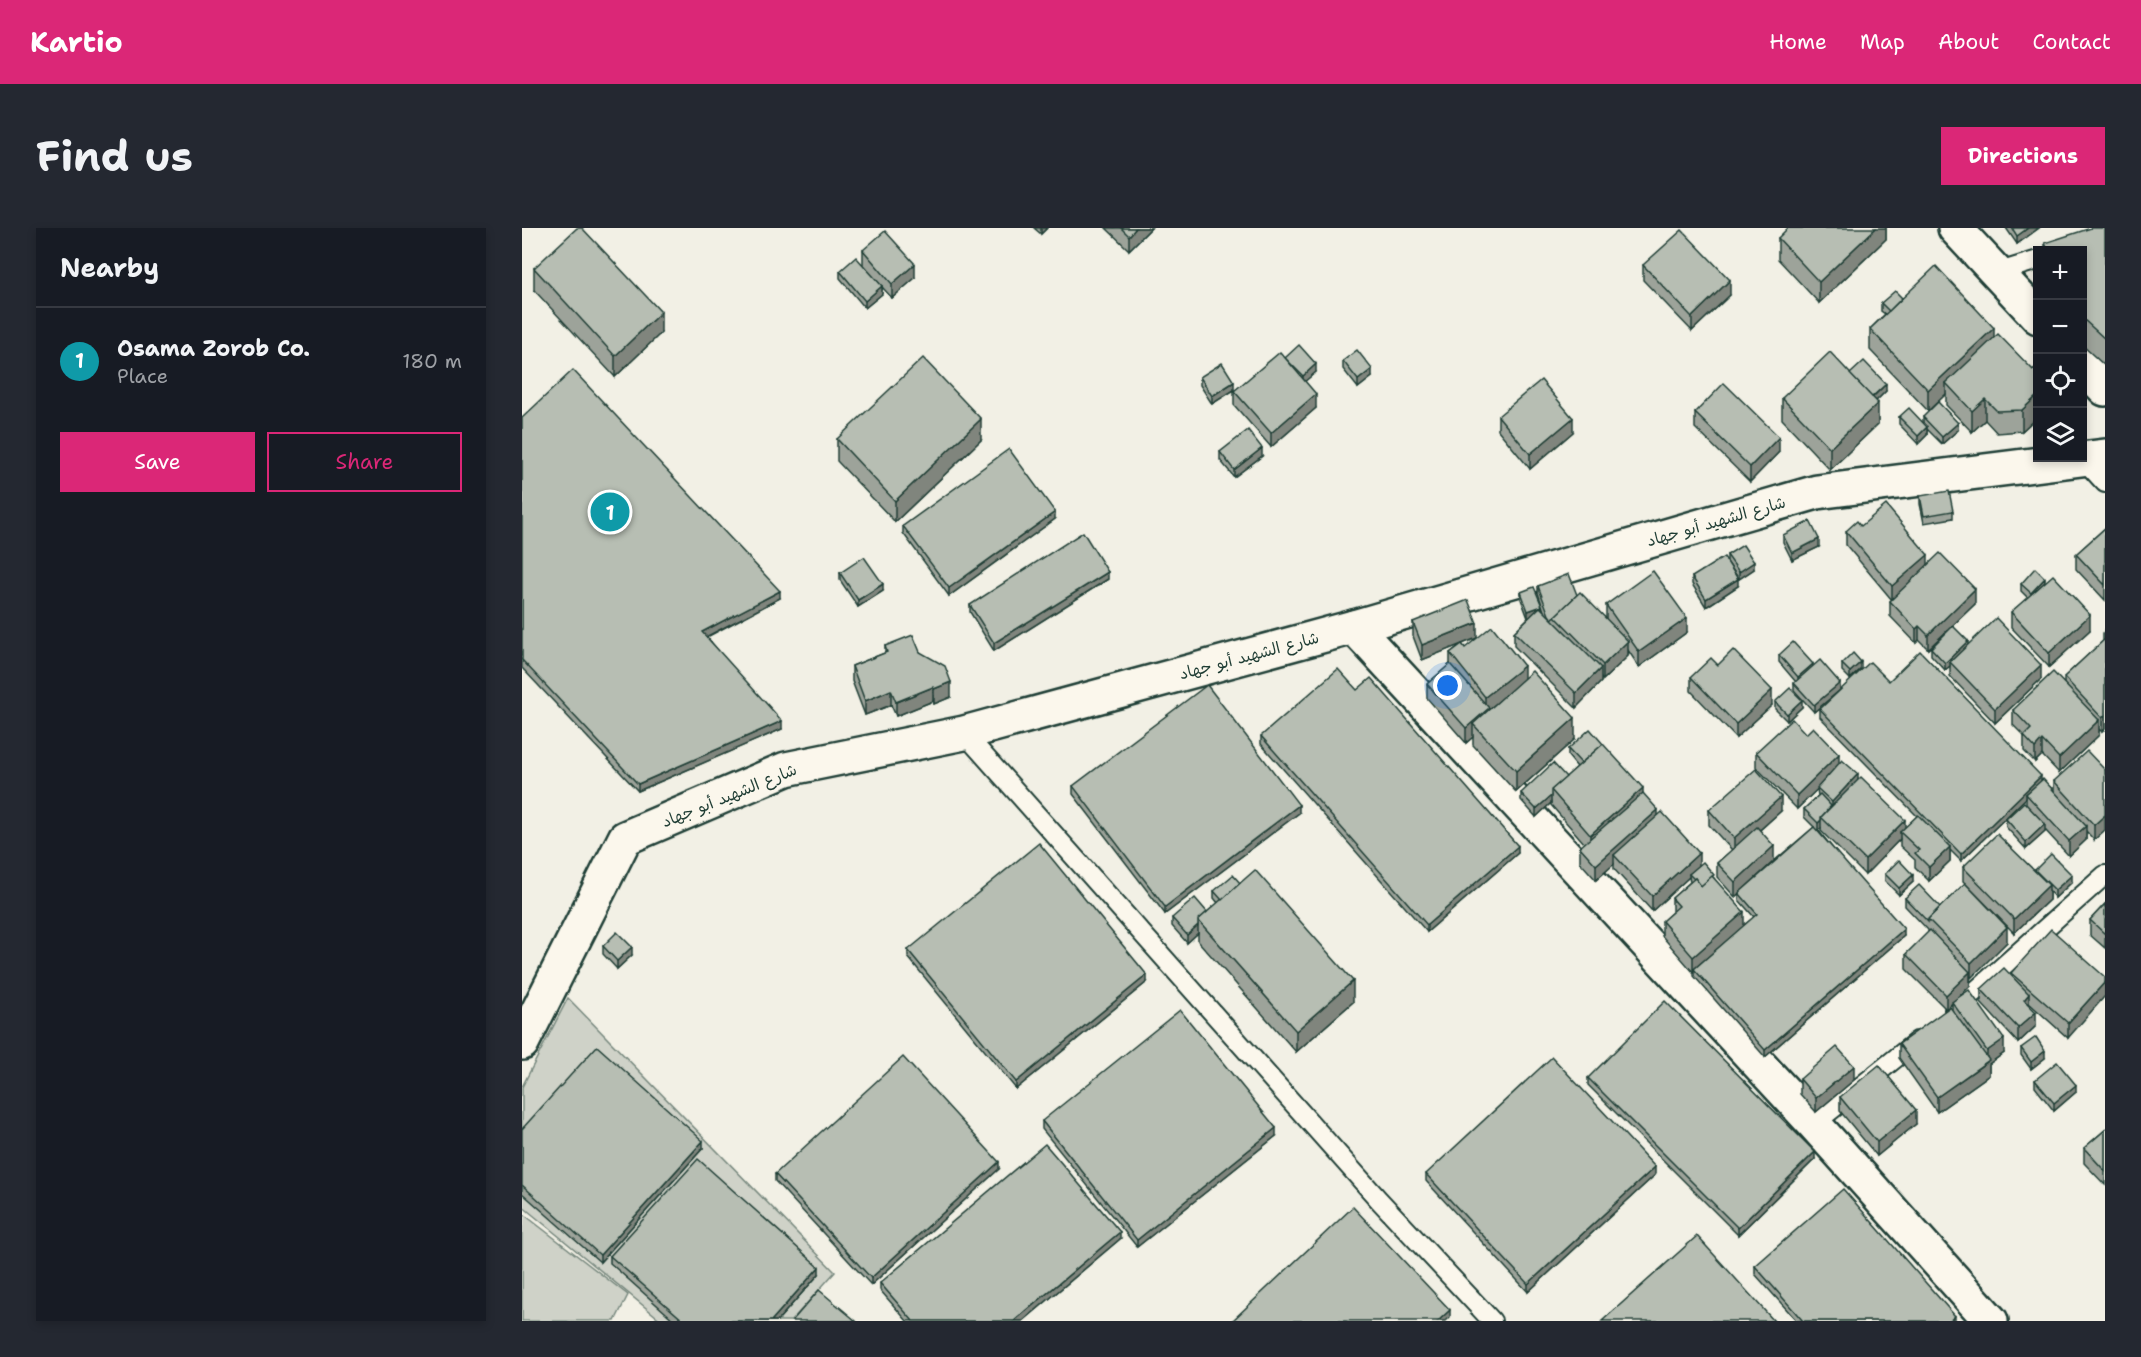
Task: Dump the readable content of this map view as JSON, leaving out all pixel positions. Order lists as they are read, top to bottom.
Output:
{
  "streets": {
    "street": ["شارع الشهيد أبو جهاد"]
  },
  "page": {
    "header": "Kartio",
    "nav": [
      "Home",
      "Map",
      "About",
      "Contact"
    ],
    "buttons": [
      "Directions",
      ["Save", "Share"]
    ],
    "title": "Find us",
    "heading": "Nearby",
    "map_buttons": ["+", "−"],
    "list": [
      {
        "mark": "1",
        "name": "Osama Zorob Co.",
        "note": "Place",
        "value": "180 m"
      }
    ],
    "pins": "1"
  }
}
